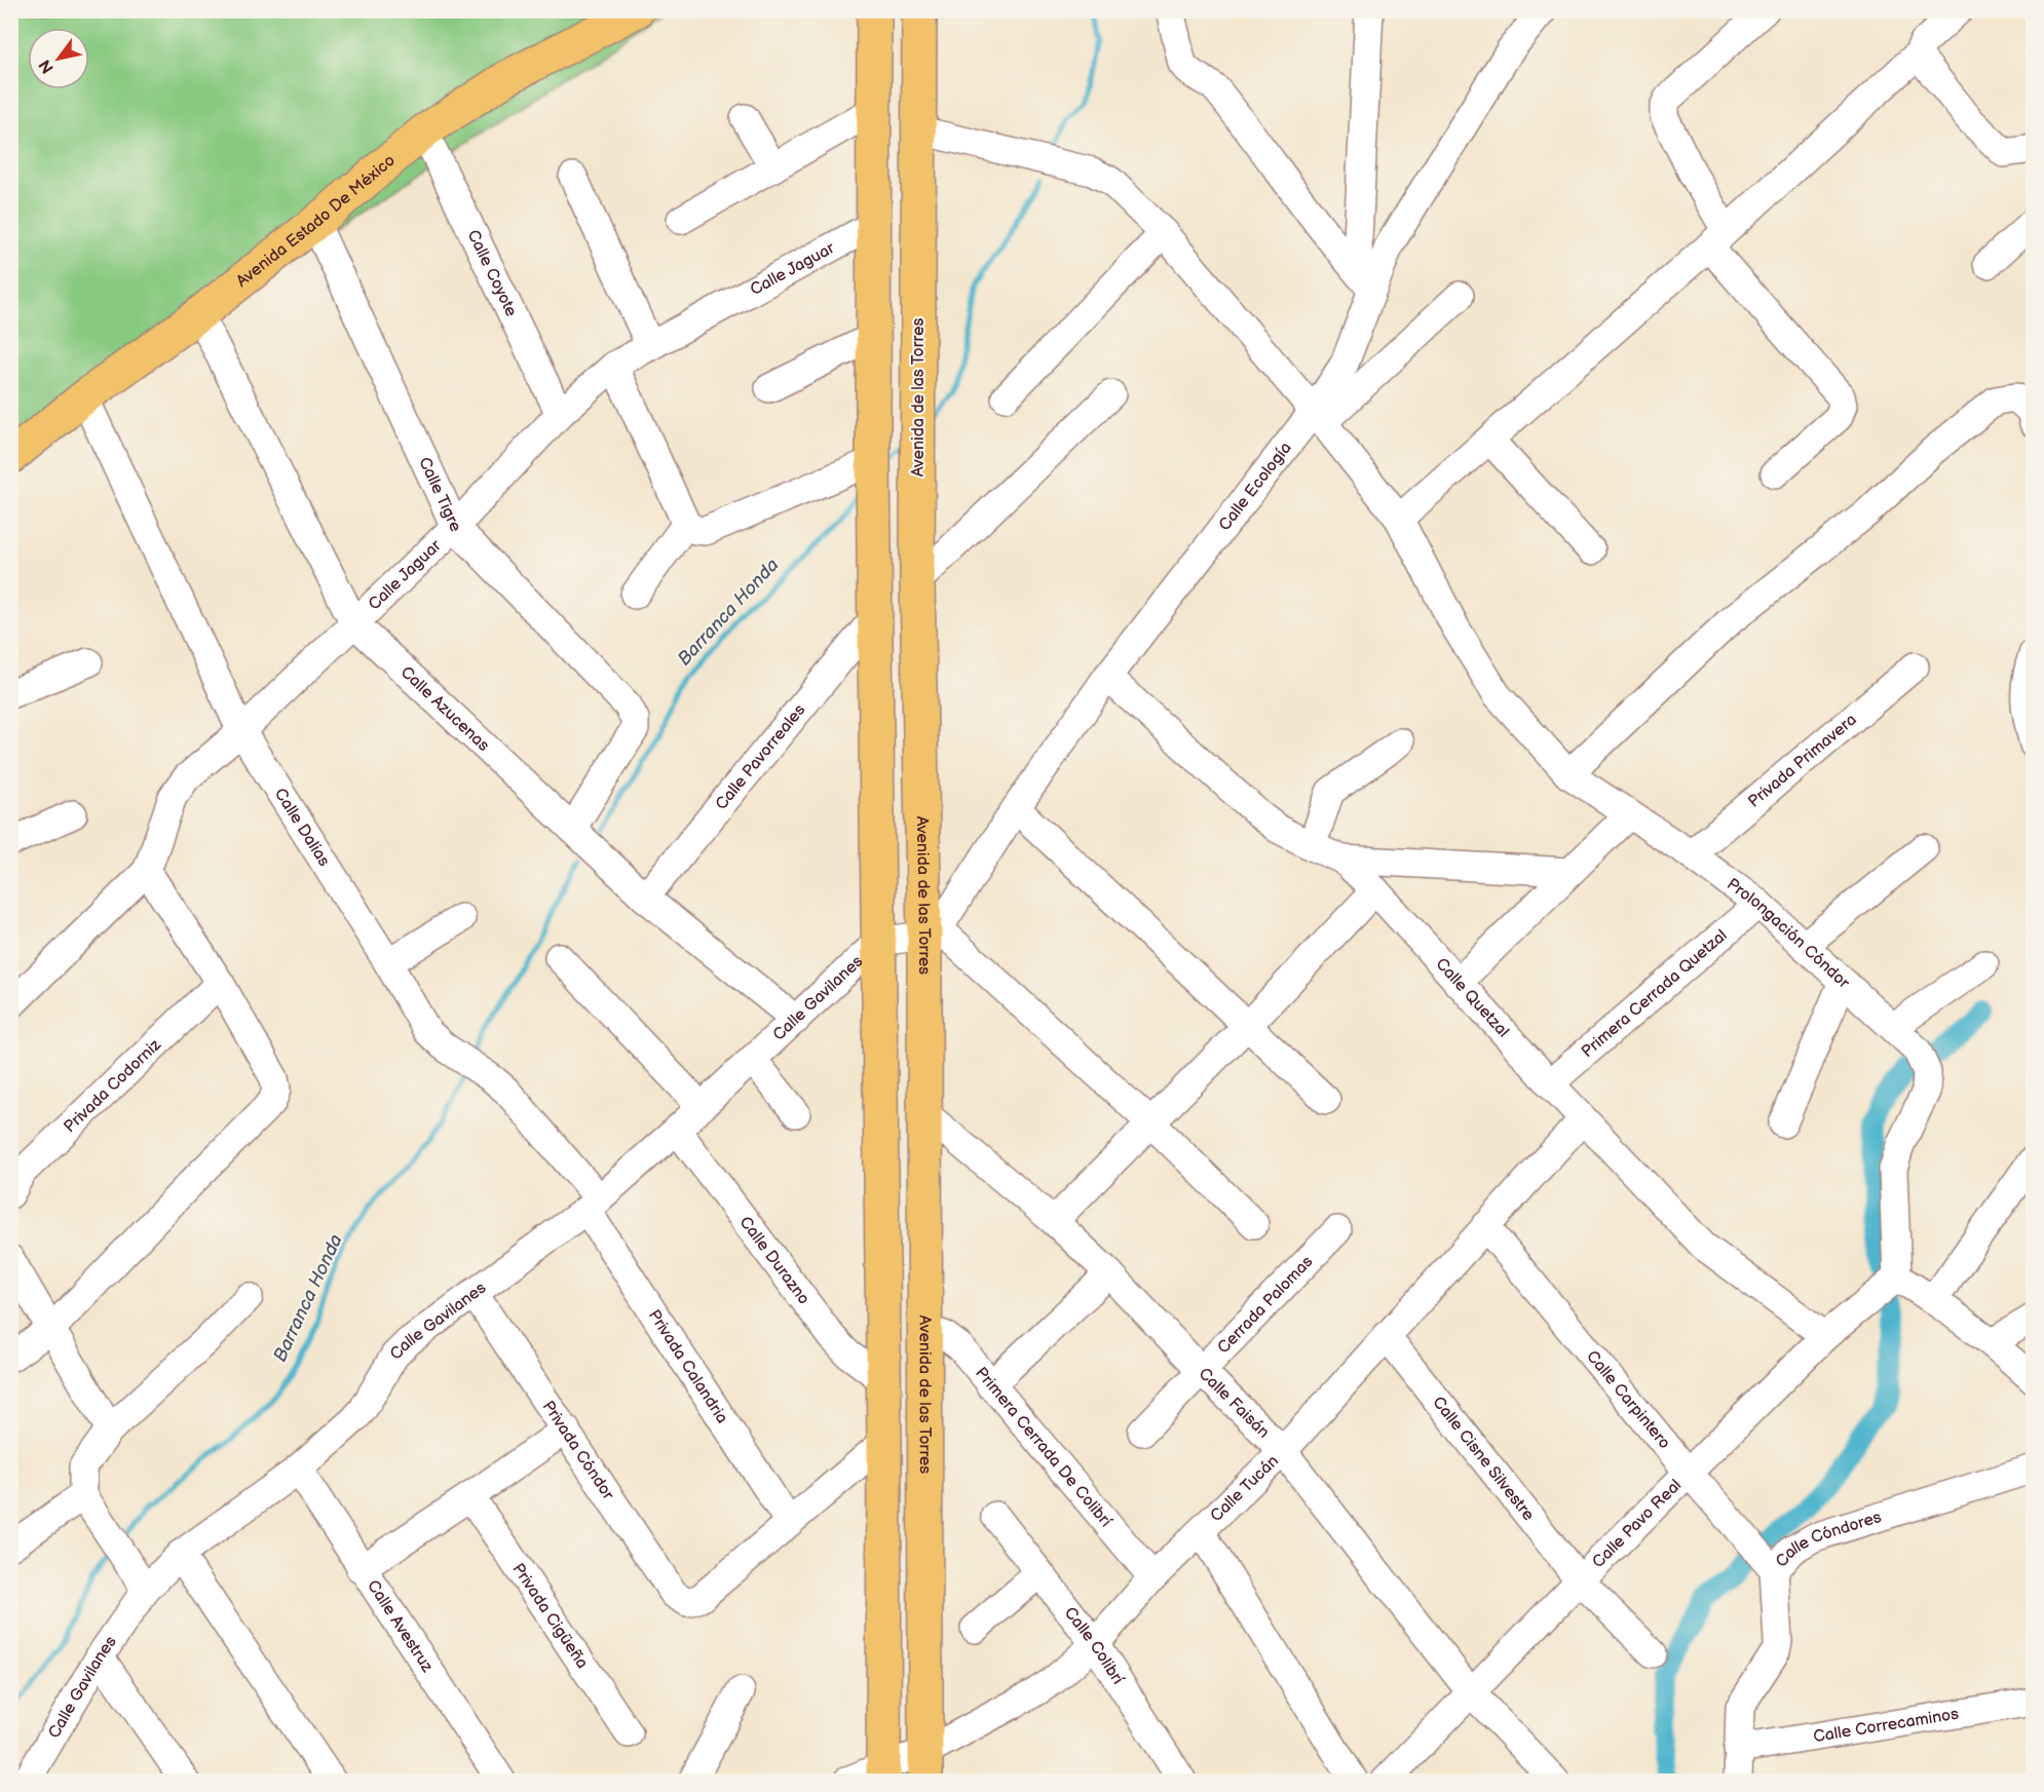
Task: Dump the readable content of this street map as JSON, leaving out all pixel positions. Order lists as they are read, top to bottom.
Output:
{
  "streets": {
    "main road": ["Avenida Estado De México", "Avenida de las Torres"],
    "street": [
      "Calle Jaguar",
      "Calle Coyote",
      "Calle Ecología",
      "Calle Tigre",
      "Calle Azucenas",
      "Calle Pavorreales",
      "Privada Primavera",
      "Calle Dalias",
      "Prolongación Cóndor",
      "Primera Cerrada Quetzal",
      "Calle Gavilanes",
      "Calle Quetzal",
      "Privada Codorniz",
      "Calle Durazno",
      "Cerrada Palomas",
      "Privada Calandria",
      "Calle Carpintero",
      "Calle Faisán",
      "Primera Cerrada De Colibrí",
      "Privada Cóndor",
      "Calle Cisne Silvestre",
      "Calle Tucán",
      "Calle Pavo Real",
      "Calle Cóndores",
      "Privada Cigüeña",
      "Calle Avestruz",
      "Calle Colibrí",
      "Calle Correcaminos"
    ]
  },
  "crossings": [
    ["Avenida Estado De México", "Calle Coyote"],
    ["Avenida Estado De México", "Calle Tigre"],
    ["Avenida Estado De México", "Calle Azucenas"],
    ["Avenida Estado De México", "Calle Dalias"],
    ["Calle Jaguar", "Calle Coyote"],
    ["Calle Jaguar", "Calle Tigre"],
    ["Calle Jaguar", "Calle Azucenas"],
    ["Calle Jaguar", "Calle Dalias"],
    ["Avenida de las Torres", "Calle Ecología"],
    ["Avenida de las Torres", "Prolongación Cóndor"],
    ["Avenida de las Torres", "Calle Gavilanes"],
    ["Avenida de las Torres", "Calle Faisán"],
    ["Avenida de las Torres", "Primera Cerrada De Colibrí"],
    ["Avenida de las Torres", "Calle Tucán"],
    ["Calle Ecología", "Prolongación Cóndor"],
    ["Calle Ecología", "Calle Gavilanes"],
    ["Calle Ecología", "Calle Quetzal"],
    ["Calle Tigre", "Calle Azucenas"],
    ["Calle Azucenas", "Calle Pavorreales"],
    ["Calle Azucenas", "Calle Gavilanes"],
    ["Privada Primavera", "Prolongación Cóndor"],
    ["Calle Dalias", "Calle Gavilanes"],
    ["Calle Dalias", "Privada Calandria"],
    ["Prolongación Cóndor", "Primera Cerrada Quetzal"],
    ["Prolongación Cóndor", "Calle Pavo Real"],
    ["Primera Cerrada Quetzal", "Calle Quetzal"],
    ["Calle Gavilanes", "Calle Durazno"],
    ["Calle Gavilanes", "Privada Calandria"],
    ["Calle Gavilanes", "Privada Cóndor"],
    ["Calle Gavilanes", "Calle Avestruz"],
    ["Calle Quetzal", "Calle Tucán"],
    ["Calle Quetzal", "Calle Pavo Real"],
    ["Cerrada Palomas", "Calle Faisán"],
    ["Privada Calandria", "Privada Cóndor"],
    ["Calle Carpintero", "Calle Tucán"],
    ["Calle Carpintero", "Calle Pavo Real"],
    ["Calle Carpintero", "Calle Cóndores"],
    ["Calle Faisán", "Calle Tucán"],
    ["Calle Faisán", "Calle Pavo Real"],
    ["Primera Cerrada De Colibrí", "Calle Tucán"],
    ["Calle Cisne Silvestre", "Calle Tucán"],
    ["Calle Cisne Silvestre", "Calle Pavo Real"],
    ["Calle Tucán", "Calle Colibrí"],
    ["Calle Cóndores", "Calle Correcaminos"]
  ],
  "water": ["Barranca Honda"],
  "north": "bottom left"
}
